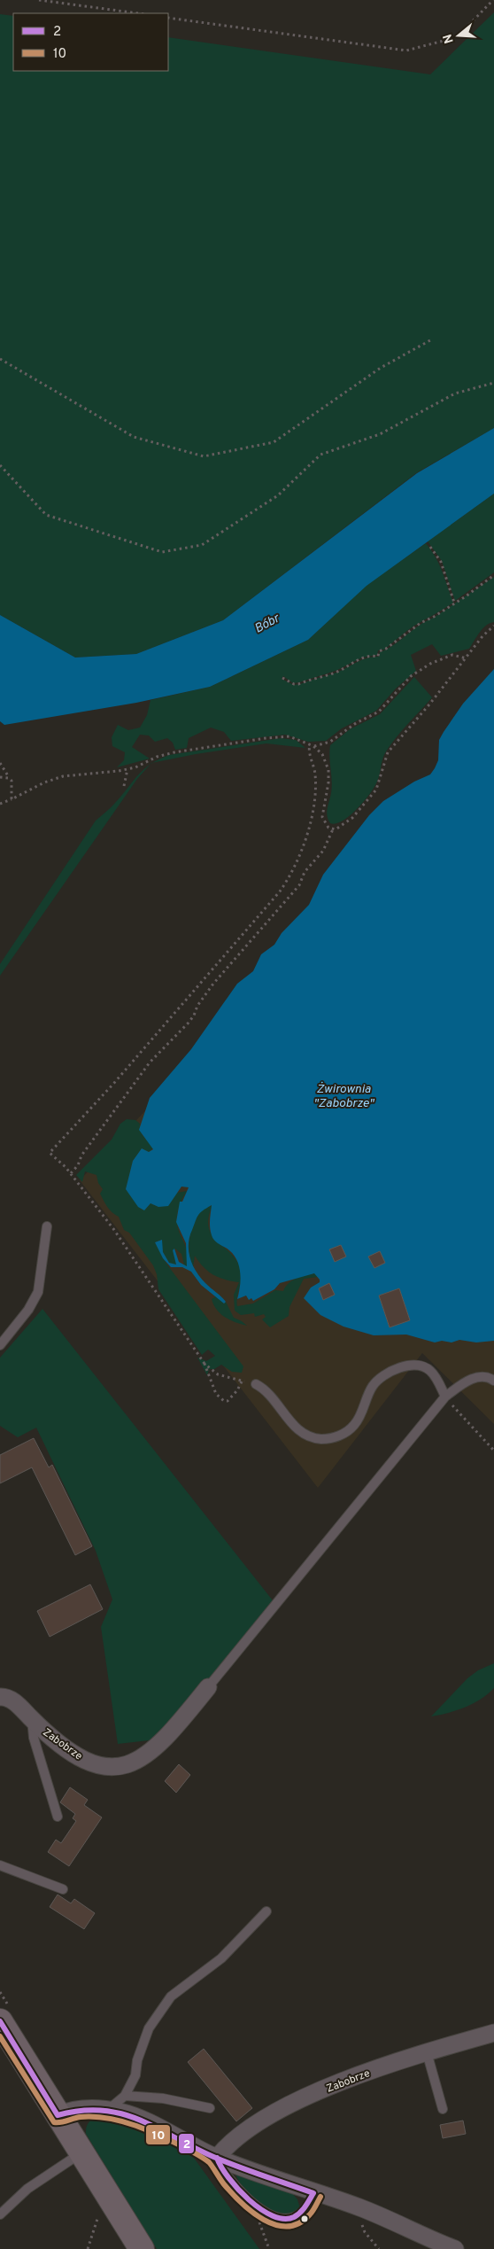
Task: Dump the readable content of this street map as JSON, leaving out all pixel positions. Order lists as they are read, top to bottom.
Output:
{
  "streets": {
    "street": ["Zabobrze"]
  },
  "water": ["Bóbr", "Żwirownia \"Zabobrze\""],
  "lines": ["transit line 2", "transit line 10"],
  "legend": ["2", "10"],
  "north": "left"
}
